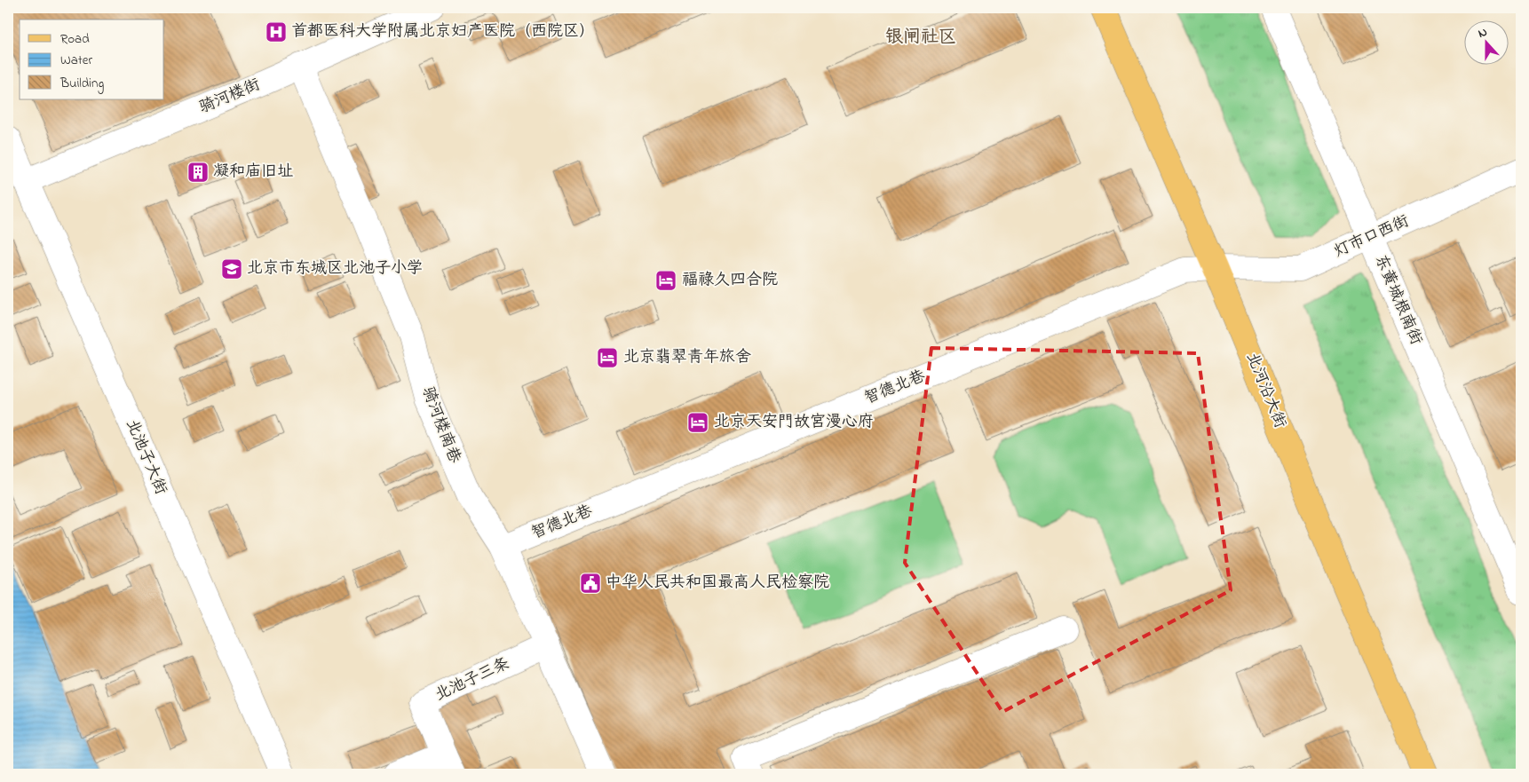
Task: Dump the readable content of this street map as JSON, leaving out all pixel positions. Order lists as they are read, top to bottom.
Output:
{
  "streets": {
    "main road": ["北河沿大街"],
    "street": [
      "骑河楼街",
      "灯市口西街",
      "东黄城根南街",
      "智德北巷",
      "骑河楼南巷",
      "北池子大街",
      "北池子三条"
    ]
  },
  "crossings": [
    ["骑河楼街", "骑河楼南巷"],
    ["骑河楼街", "北池子大街"],
    ["灯市口西街", "东黄城根南街"],
    ["灯市口西街", "智德北巷"],
    ["灯市口西街", "北河沿大街"],
    ["智德北巷", "北河沿大街"],
    ["智德北巷", "骑河楼南巷"],
    ["骑河楼南巷", "北池子三条"]
  ],
  "districts": ["银闸社区"],
  "places": {
    "hospital": ["首都医科大学附属北京妇产医院（西院区）"],
    "building": ["凝和庙旧址"],
    "school or university": ["北京市东城区北池子小学"],
    "hotel": ["福禄久四合院", "北京翡翠青年旅舍", "北京天安門故宮漫心府"],
    "public building": ["中华人民共和国最高人民检察院"]
  },
  "legend": ["Road", "Water", "Building"],
  "north": "top"
}
